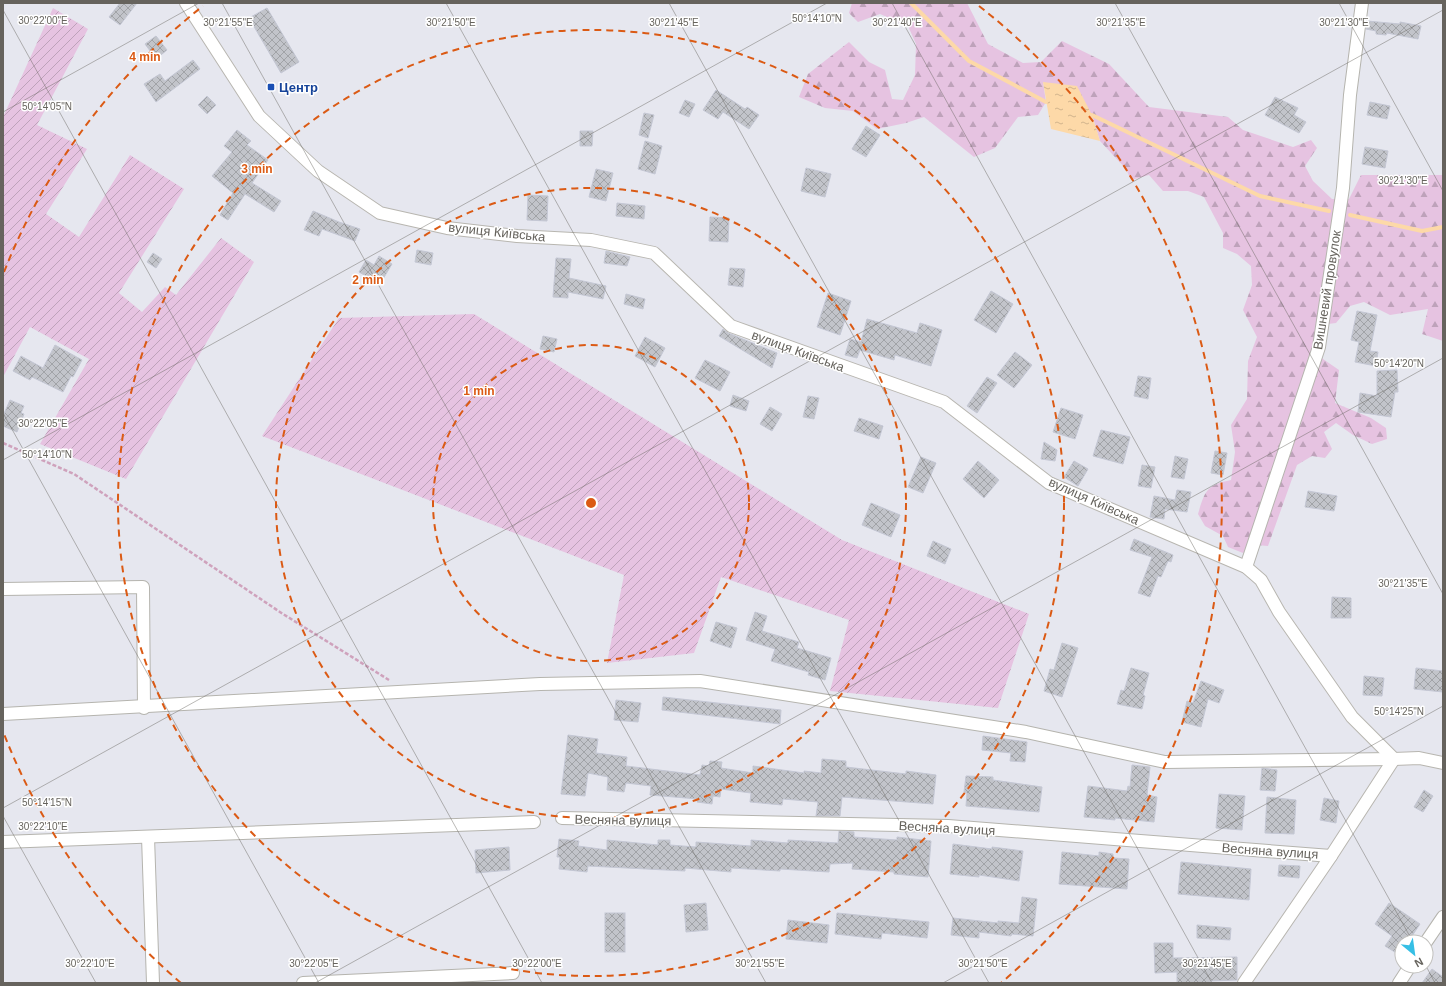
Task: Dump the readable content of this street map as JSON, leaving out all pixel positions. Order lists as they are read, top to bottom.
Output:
{
  "streets": {
    "street": ["вулиця Київська", "Вишневий провулок", "Весняна вулиця"]
  },
  "crossings": [
    ["вулиця Київська", "Вишневий провулок"]
  ],
  "places": {
    "transit": ["Центр"]
  },
  "north": "bottom right",
  "coordinates": [
    "50°14'10\"N",
    "30°22'00\"E",
    "30°21'55\"E",
    "30°21'50\"E",
    "30°21'45\"E",
    "30°21'40\"E",
    "30°21'35\"E",
    "30°21'30\"E",
    "50°14'05\"N",
    "50°14'20\"N",
    "30°22'05\"E",
    "50°14'25\"N",
    "50°14'15\"N",
    "30°22'10\"E"
  ],
  "rings": [
    "4 min",
    "3 min",
    "2 min",
    "1 min"
  ]
}
